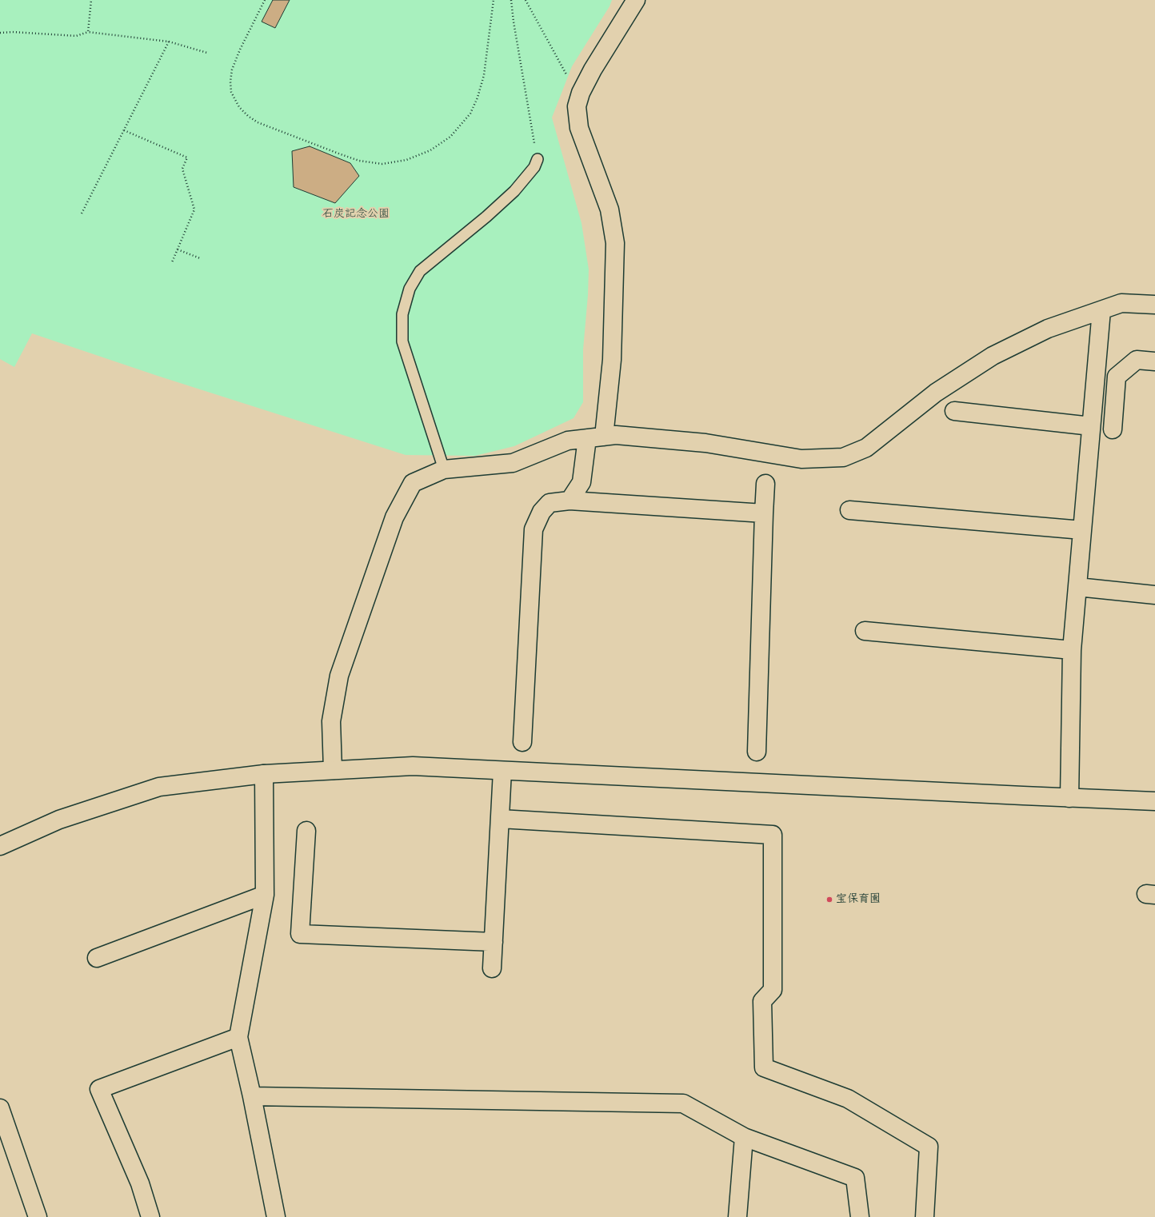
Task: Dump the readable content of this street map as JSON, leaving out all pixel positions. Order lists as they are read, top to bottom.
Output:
{
  "parks": ["石炭記念公園"],
  "places": ["宝保育園"]
}
